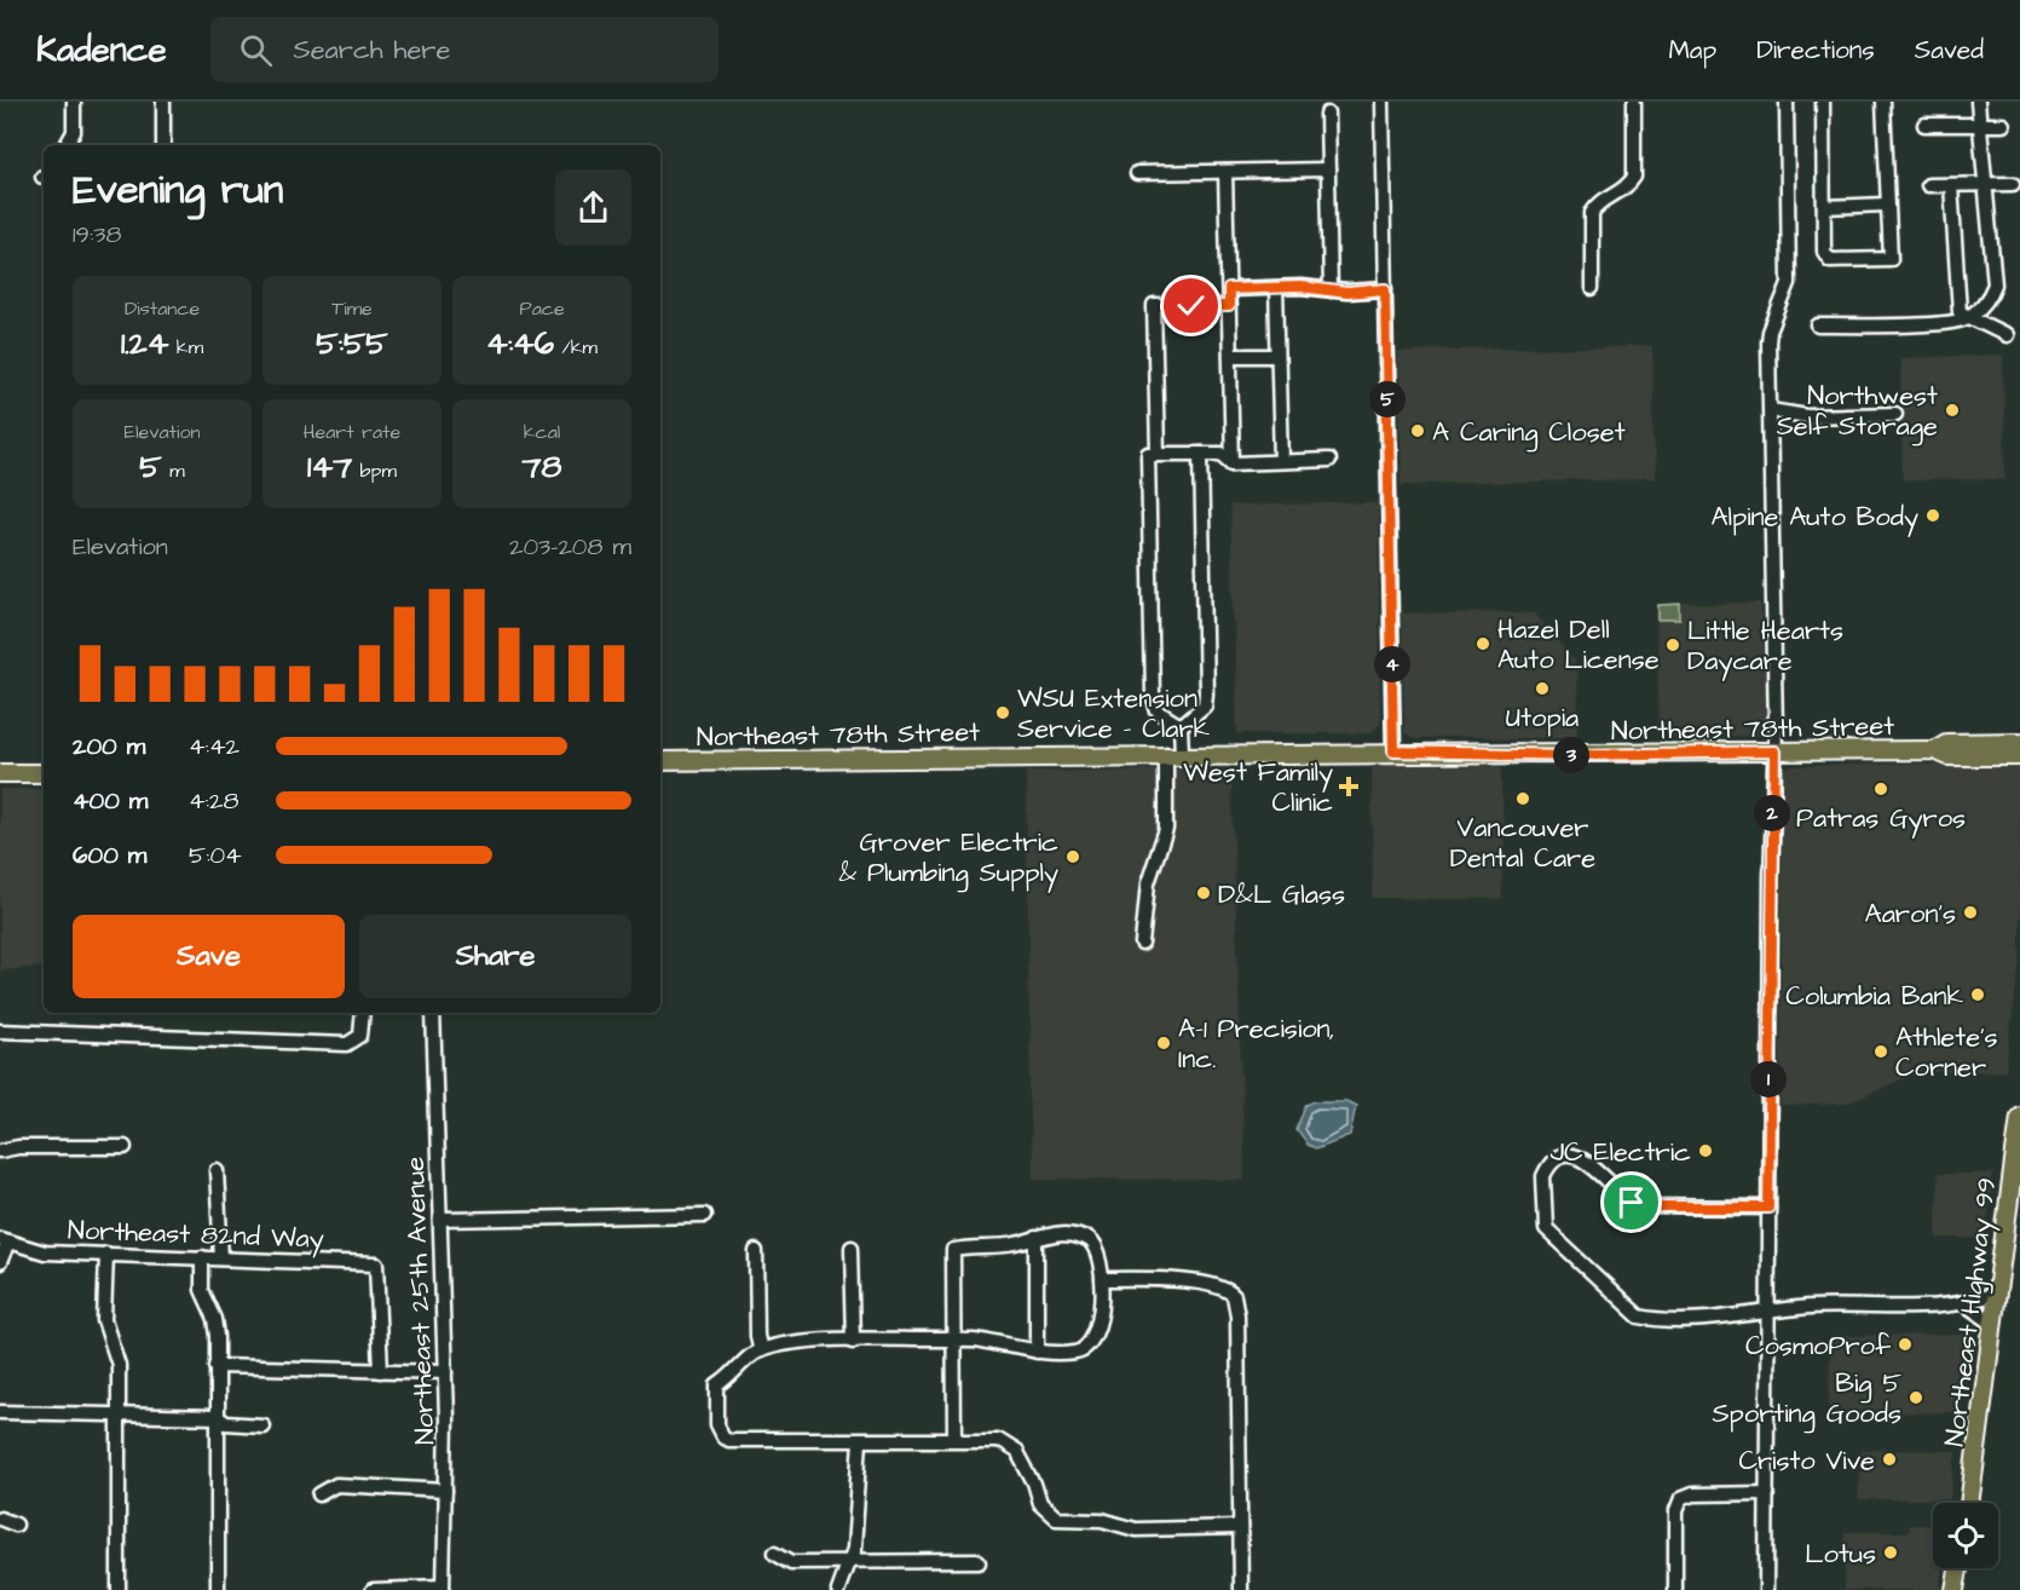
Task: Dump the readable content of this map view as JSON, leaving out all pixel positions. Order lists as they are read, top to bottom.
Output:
{
  "streets": {
    "main road": ["Northeast 78th Street", "Northeast Highway 99"],
    "street": ["Northeast 82nd Way", "Northeast 25th Avenue"]
  },
  "places": {
    "other": [
      "Northwest Self Storage",
      "A Caring Closet",
      "Alpine Auto Body",
      "Hazel Dell Auto License",
      "Little Hearts Daycare",
      "Utopia",
      "WSU Extension Service - Clark",
      "Patras Gyros",
      "Vancouver Dental Care",
      "Grover Electric & Plumbing Supply",
      "D&L Glass",
      "Aaron's",
      "Columbia Bank",
      "A-1 Precision, Inc.",
      "Athlete's Corner",
      "JC Electric",
      "CosmoProf",
      "Big 5 Sporting Goods",
      "Cristo Vive",
      "Lotus"
    ],
    "health": ["West Family Clinic"]
  },
  "page": {
    "header": "Kadence",
    "search": "Search here",
    "nav": ["Map", "Directions", "Saved"],
    "heading": ["Evening run", "19:38"],
    "stats": [
      ["Distance", "1.24 km"],
      ["Time", "5:55"],
      ["Pace", "4:46 /km"],
      ["Elevation", "5 m"],
      ["Heart rate", "147 bpm"],
      ["kcal", "78"]
    ],
    "pins": [
      "5",
      "4",
      "3",
      "2",
      "1"
    ],
    "chart": ["Elevation", "203–208 m"],
    "list": [
      {
        "name": "200 m",
        "note": "4:42"
      },
      {
        "name": "400 m",
        "note": "4:28"
      },
      {
        "name": "600 m",
        "note": "5:04"
      }
    ],
    "buttons": ["Save", "Share"]
  }
}
